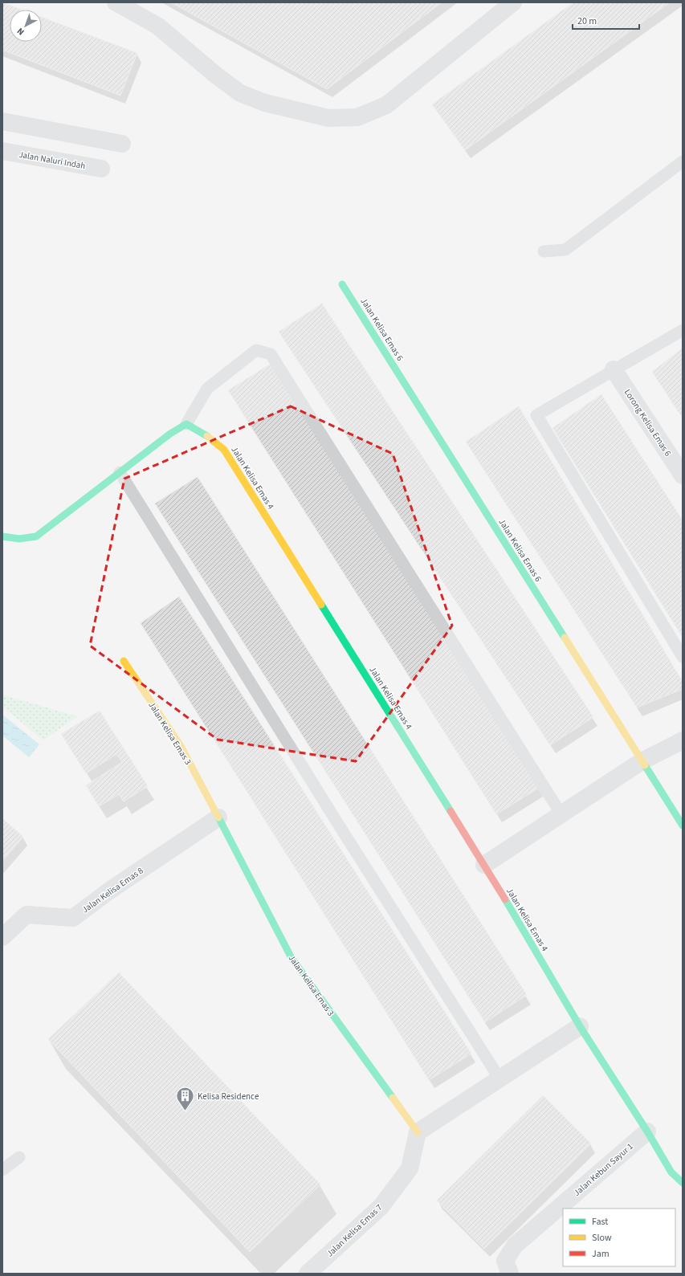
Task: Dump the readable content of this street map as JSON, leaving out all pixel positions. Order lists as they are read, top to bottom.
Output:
{
  "streets": {
    "street": [
      "Jalan Naluri Indah",
      "Jalan Kelisa Emas 6",
      "Lorong Kelisa Emas 6",
      "Jalan Kelisa Emas 4",
      "Jalan Kelisa Emas 3",
      "Jalan Kelisa Emas 8",
      "Jalan Kebun Sayur 1",
      "Jalan Kelisa Emas 7"
    ]
  },
  "crossings": [
    ["Jalan Kelisa Emas 4", "Jalan Kebun Sayur 1"],
    ["Jalan Kelisa Emas 3", "Jalan Kelisa Emas 8"],
    ["Jalan Kelisa Emas 3", "Jalan Kelisa Emas 7"]
  ],
  "places": {
    "building": ["Kelisa Residence"]
  },
  "legend": ["Fast", "Slow", "Jam"],
  "scale_bar": "20 m",
  "north": "bottom left"
}
